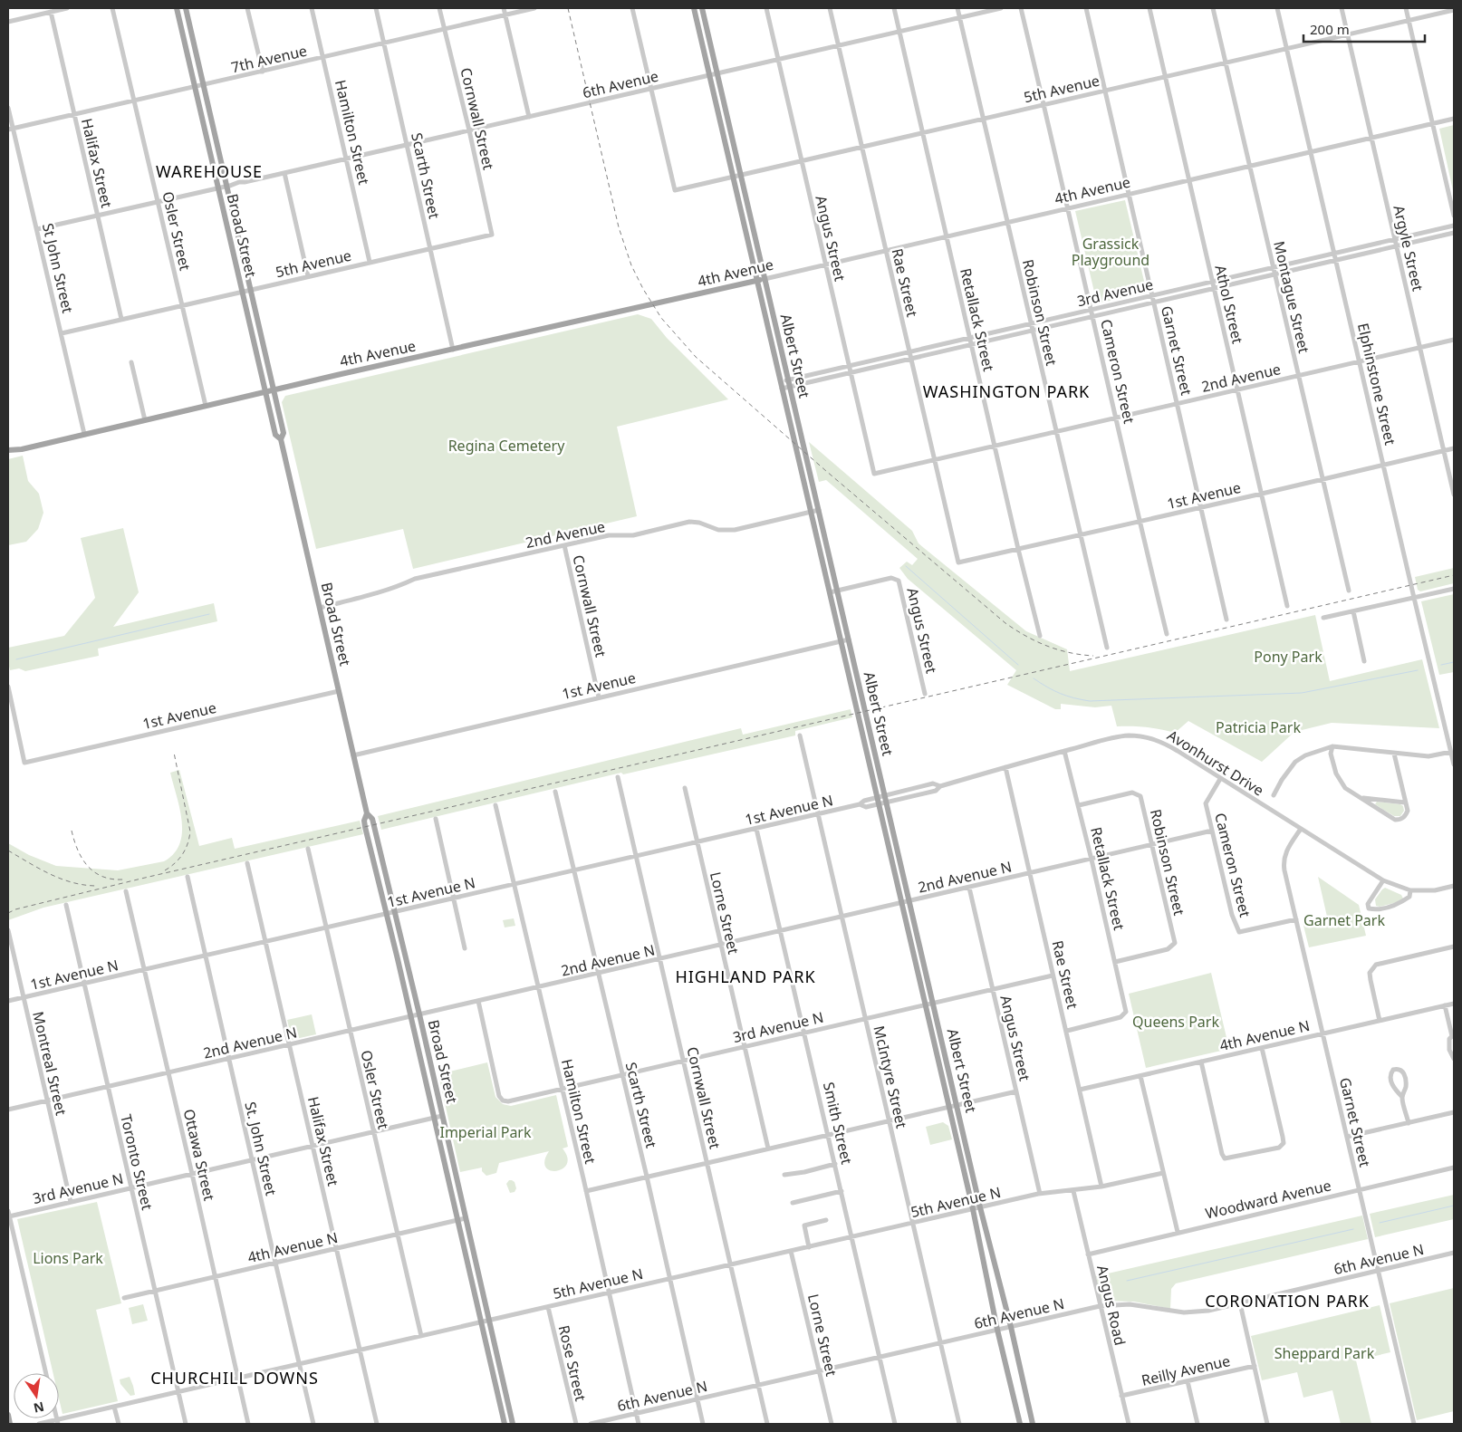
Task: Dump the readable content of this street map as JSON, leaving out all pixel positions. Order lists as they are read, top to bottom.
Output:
{
  "streets": {
    "main road": ["4th Avenue", "Broad Street", "Albert Street"],
    "street": [
      "7th Avenue",
      "6th Avenue",
      "5th Avenue",
      "Cornwall Street",
      "Hamilton Street",
      "Halifax Street",
      "Scarth Street",
      "Osler Street",
      "Angus Street",
      "Argyle Street",
      "St John Street",
      "Rae Street",
      "3rd Avenue",
      "Montague Street",
      "Athol Street",
      "Robinson Street",
      "Retallack Street",
      "Garnet Street",
      "Cameron Street",
      "2nd Avenue",
      "Elphinstone Street",
      "1st Avenue",
      "Avonhurst Drive",
      "1st Avenue N",
      "2nd Avenue N",
      "Lorne Street",
      "3rd Avenue N",
      "4th Avenue N",
      "Montreal Street",
      "McIntyre Street",
      "Smith Street",
      "St. John Street",
      "Ottawa Street",
      "Toronto Street",
      "Woodward Avenue",
      "5th Avenue N",
      "6th Avenue N",
      "Angus Road",
      "Rose Street",
      "Reilly Avenue"
    ]
  },
  "crossings": [
    ["7th Avenue", "Cornwall Street"],
    ["7th Avenue", "Hamilton Street"],
    ["7th Avenue", "Halifax Street"],
    ["7th Avenue", "Scarth Street"],
    ["7th Avenue", "Osler Street"],
    ["7th Avenue", "Broad Street"],
    ["7th Avenue", "St John Street"],
    ["6th Avenue", "5th Avenue"],
    ["6th Avenue", "Cornwall Street"],
    ["6th Avenue", "Hamilton Street"],
    ["6th Avenue", "Halifax Street"],
    ["6th Avenue", "Scarth Street"],
    ["6th Avenue", "Osler Street"],
    ["6th Avenue", "Broad Street"],
    ["6th Avenue", "Angus Street"],
    ["6th Avenue", "St John Street"],
    ["6th Avenue", "Rae Street"],
    ["6th Avenue", "Robinson Street"],
    ["6th Avenue", "Retallack Street"],
    ["6th Avenue", "Albert Street"],
    ["5th Avenue", "Cornwall Street"],
    ["5th Avenue", "Hamilton Street"],
    ["5th Avenue", "Halifax Street"],
    ["5th Avenue", "Scarth Street"],
    ["5th Avenue", "Osler Street"],
    ["5th Avenue", "Broad Street"],
    ["5th Avenue", "Angus Street"],
    ["5th Avenue", "Argyle Street"],
    ["5th Avenue", "St John Street"],
    ["5th Avenue", "Rae Street"],
    ["5th Avenue", "Montague Street"],
    ["5th Avenue", "Athol Street"],
    ["5th Avenue", "Robinson Street"],
    ["5th Avenue", "Retallack Street"],
    ["5th Avenue", "Garnet Street"],
    ["5th Avenue", "Albert Street"],
    ["5th Avenue", "Cameron Street"],
    ["5th Avenue", "Elphinstone Street"],
    ["Cornwall Street", "2nd Avenue"],
    ["Cornwall Street", "1st Avenue"],
    ["Cornwall Street", "1st Avenue N"],
    ["Cornwall Street", "2nd Avenue N"],
    ["Cornwall Street", "3rd Avenue N"],
    ["Cornwall Street", "5th Avenue N"],
    ["Cornwall Street", "6th Avenue N"],
    ["Hamilton Street", "1st Avenue N"],
    ["Hamilton Street", "2nd Avenue N"],
    ["Hamilton Street", "3rd Avenue N"],
    ["Hamilton Street", "5th Avenue N"],
    ["Hamilton Street", "6th Avenue N"],
    ["Halifax Street", "1st Avenue N"],
    ["Halifax Street", "2nd Avenue N"],
    ["Halifax Street", "3rd Avenue N"],
    ["Halifax Street", "4th Avenue N"],
    ["Halifax Street", "5th Avenue N"],
    ["Scarth Street", "4th Avenue"],
    ["Scarth Street", "1st Avenue N"],
    ["Scarth Street", "2nd Avenue N"],
    ["Scarth Street", "3rd Avenue N"],
    ["Scarth Street", "5th Avenue N"],
    ["Scarth Street", "6th Avenue N"],
    ["4th Avenue", "Osler Street"],
    ["4th Avenue", "Broad Street"],
    ["4th Avenue", "Angus Street"],
    ["4th Avenue", "Argyle Street"],
    ["4th Avenue", "St John Street"],
    ["4th Avenue", "Rae Street"],
    ["4th Avenue", "Montague Street"],
    ["4th Avenue", "Athol Street"],
    ["4th Avenue", "Robinson Street"],
    ["4th Avenue", "Retallack Street"],
    ["4th Avenue", "Garnet Street"],
    ["4th Avenue", "Albert Street"],
    ["4th Avenue", "Cameron Street"],
    ["4th Avenue", "Elphinstone Street"],
    ["Osler Street", "1st Avenue N"],
    ["Osler Street", "2nd Avenue N"],
    ["Osler Street", "3rd Avenue N"],
    ["Osler Street", "4th Avenue N"],
    ["Osler Street", "5th Avenue N"],
    ["Broad Street", "2nd Avenue"],
    ["Broad Street", "1st Avenue"],
    ["Broad Street", "1st Avenue N"],
    ["Broad Street", "2nd Avenue N"],
    ["Broad Street", "3rd Avenue N"],
    ["Broad Street", "4th Avenue N"],
    ["Broad Street", "5th Avenue N"],
    ["Angus Street", "3rd Avenue"],
    ["Angus Street", "Albert Street"],
    ["Angus Street", "2nd Avenue"],
    ["Angus Street", "2nd Avenue N"],
    ["Angus Street", "3rd Avenue N"],
    ["Angus Street", "5th Avenue N"],
    ["Argyle Street", "3rd Avenue"],
    ["Argyle Street", "2nd Avenue"],
    ["Argyle Street", "1st Avenue"],
    ["Rae Street", "3rd Avenue"],
    ["Rae Street", "Retallack Street"],
    ["Rae Street", "2nd Avenue"],
    ["Rae Street", "1st Avenue"],
    ["Rae Street", "Avonhurst Drive"],
    ["Rae Street", "2nd Avenue N"],
    ["Rae Street", "3rd Avenue N"],
    ["Rae Street", "4th Avenue N"],
    ["Rae Street", "5th Avenue N"],
    ["3rd Avenue", "Montague Street"],
    ["3rd Avenue", "Athol Street"],
    ["3rd Avenue", "Robinson Street"],
    ["3rd Avenue", "Retallack Street"],
    ["3rd Avenue", "Garnet Street"],
    ["3rd Avenue", "Albert Street"],
    ["3rd Avenue", "Cameron Street"],
    ["3rd Avenue", "Elphinstone Street"],
    ["Montague Street", "2nd Avenue"],
    ["Montague Street", "1st Avenue"],
    ["Athol Street", "2nd Avenue"],
    ["Athol Street", "1st Avenue"],
    ["Robinson Street", "Retallack Street"],
    ["Robinson Street", "2nd Avenue"],
    ["Robinson Street", "1st Avenue"],
    ["Robinson Street", "2nd Avenue N"],
    ["Retallack Street", "2nd Avenue"],
    ["Retallack Street", "1st Avenue"],
    ["Retallack Street", "Avonhurst Drive"],
    ["Retallack Street", "2nd Avenue N"],
    ["Garnet Street", "Cameron Street"],
    ["Garnet Street", "2nd Avenue"],
    ["Garnet Street", "1st Avenue"],
    ["Garnet Street", "Avonhurst Drive"],
    ["Garnet Street", "4th Avenue N"],
    ["Garnet Street", "Woodward Avenue"],
    ["Garnet Street", "6th Avenue N"],
    ["Albert Street", "2nd Avenue"],
    ["Albert Street", "1st Avenue"],
    ["Albert Street", "Avonhurst Drive"],
    ["Albert Street", "1st Avenue N"],
    ["Albert Street", "2nd Avenue N"],
    ["Albert Street", "3rd Avenue N"],
    ["Albert Street", "5th Avenue N"],
    ["Albert Street", "6th Avenue N"],
    ["Cameron Street", "2nd Avenue"],
    ["Cameron Street", "1st Avenue"],
    ["Cameron Street", "Avonhurst Drive"],
    ["Cameron Street", "2nd Avenue N"],
    ["2nd Avenue", "Elphinstone Street"],
    ["Elphinstone Street", "1st Avenue"],
    ["Avonhurst Drive", "1st Avenue N"],
    ["1st Avenue N", "Lorne Street"],
    ["1st Avenue N", "Montreal Street"],
    ["1st Avenue N", "McIntyre Street"],
    ["1st Avenue N", "Smith Street"],
    ["1st Avenue N", "St. John Street"],
    ["1st Avenue N", "Ottawa Street"],
    ["1st Avenue N", "Toronto Street"],
    ["2nd Avenue N", "Lorne Street"],
    ["2nd Avenue N", "3rd Avenue N"],
    ["2nd Avenue N", "Montreal Street"],
    ["2nd Avenue N", "McIntyre Street"],
    ["2nd Avenue N", "Smith Street"],
    ["2nd Avenue N", "St. John Street"],
    ["2nd Avenue N", "Ottawa Street"],
    ["2nd Avenue N", "Toronto Street"],
    ["Lorne Street", "3rd Avenue N"],
    ["Lorne Street", "5th Avenue N"],
    ["Lorne Street", "6th Avenue N"],
    ["3rd Avenue N", "Montreal Street"],
    ["3rd Avenue N", "McIntyre Street"],
    ["3rd Avenue N", "Smith Street"],
    ["3rd Avenue N", "St. John Street"],
    ["3rd Avenue N", "Ottawa Street"],
    ["3rd Avenue N", "Toronto Street"],
    ["4th Avenue N", "St. John Street"],
    ["4th Avenue N", "Ottawa Street"],
    ["4th Avenue N", "Toronto Street"],
    ["McIntyre Street", "5th Avenue N"],
    ["McIntyre Street", "6th Avenue N"],
    ["Smith Street", "5th Avenue N"],
    ["Smith Street", "6th Avenue N"],
    ["St. John Street", "5th Avenue N"],
    ["Ottawa Street", "5th Avenue N"],
    ["Toronto Street", "5th Avenue N"],
    ["Woodward Avenue", "Angus Road"],
    ["5th Avenue N", "Angus Road"],
    ["5th Avenue N", "Rose Street"],
    ["6th Avenue N", "Angus Road"],
    ["Angus Road", "Reilly Avenue"]
  ],
  "districts": [
    "WAREHOUSE",
    "WASHINGTON PARK",
    "HIGHLAND PARK",
    "CORONATION PARK",
    "CHURCHILL DOWNS"
  ],
  "parks": [
    "Grassick Playground",
    "Regina Cemetery",
    "Pony Park",
    "Patricia Park",
    "Garnet Park",
    "Queens Park",
    "Imperial Park",
    "Lions Park",
    "Sheppard Park"
  ],
  "scale_bar": "200 m",
  "north": "bottom"
}
